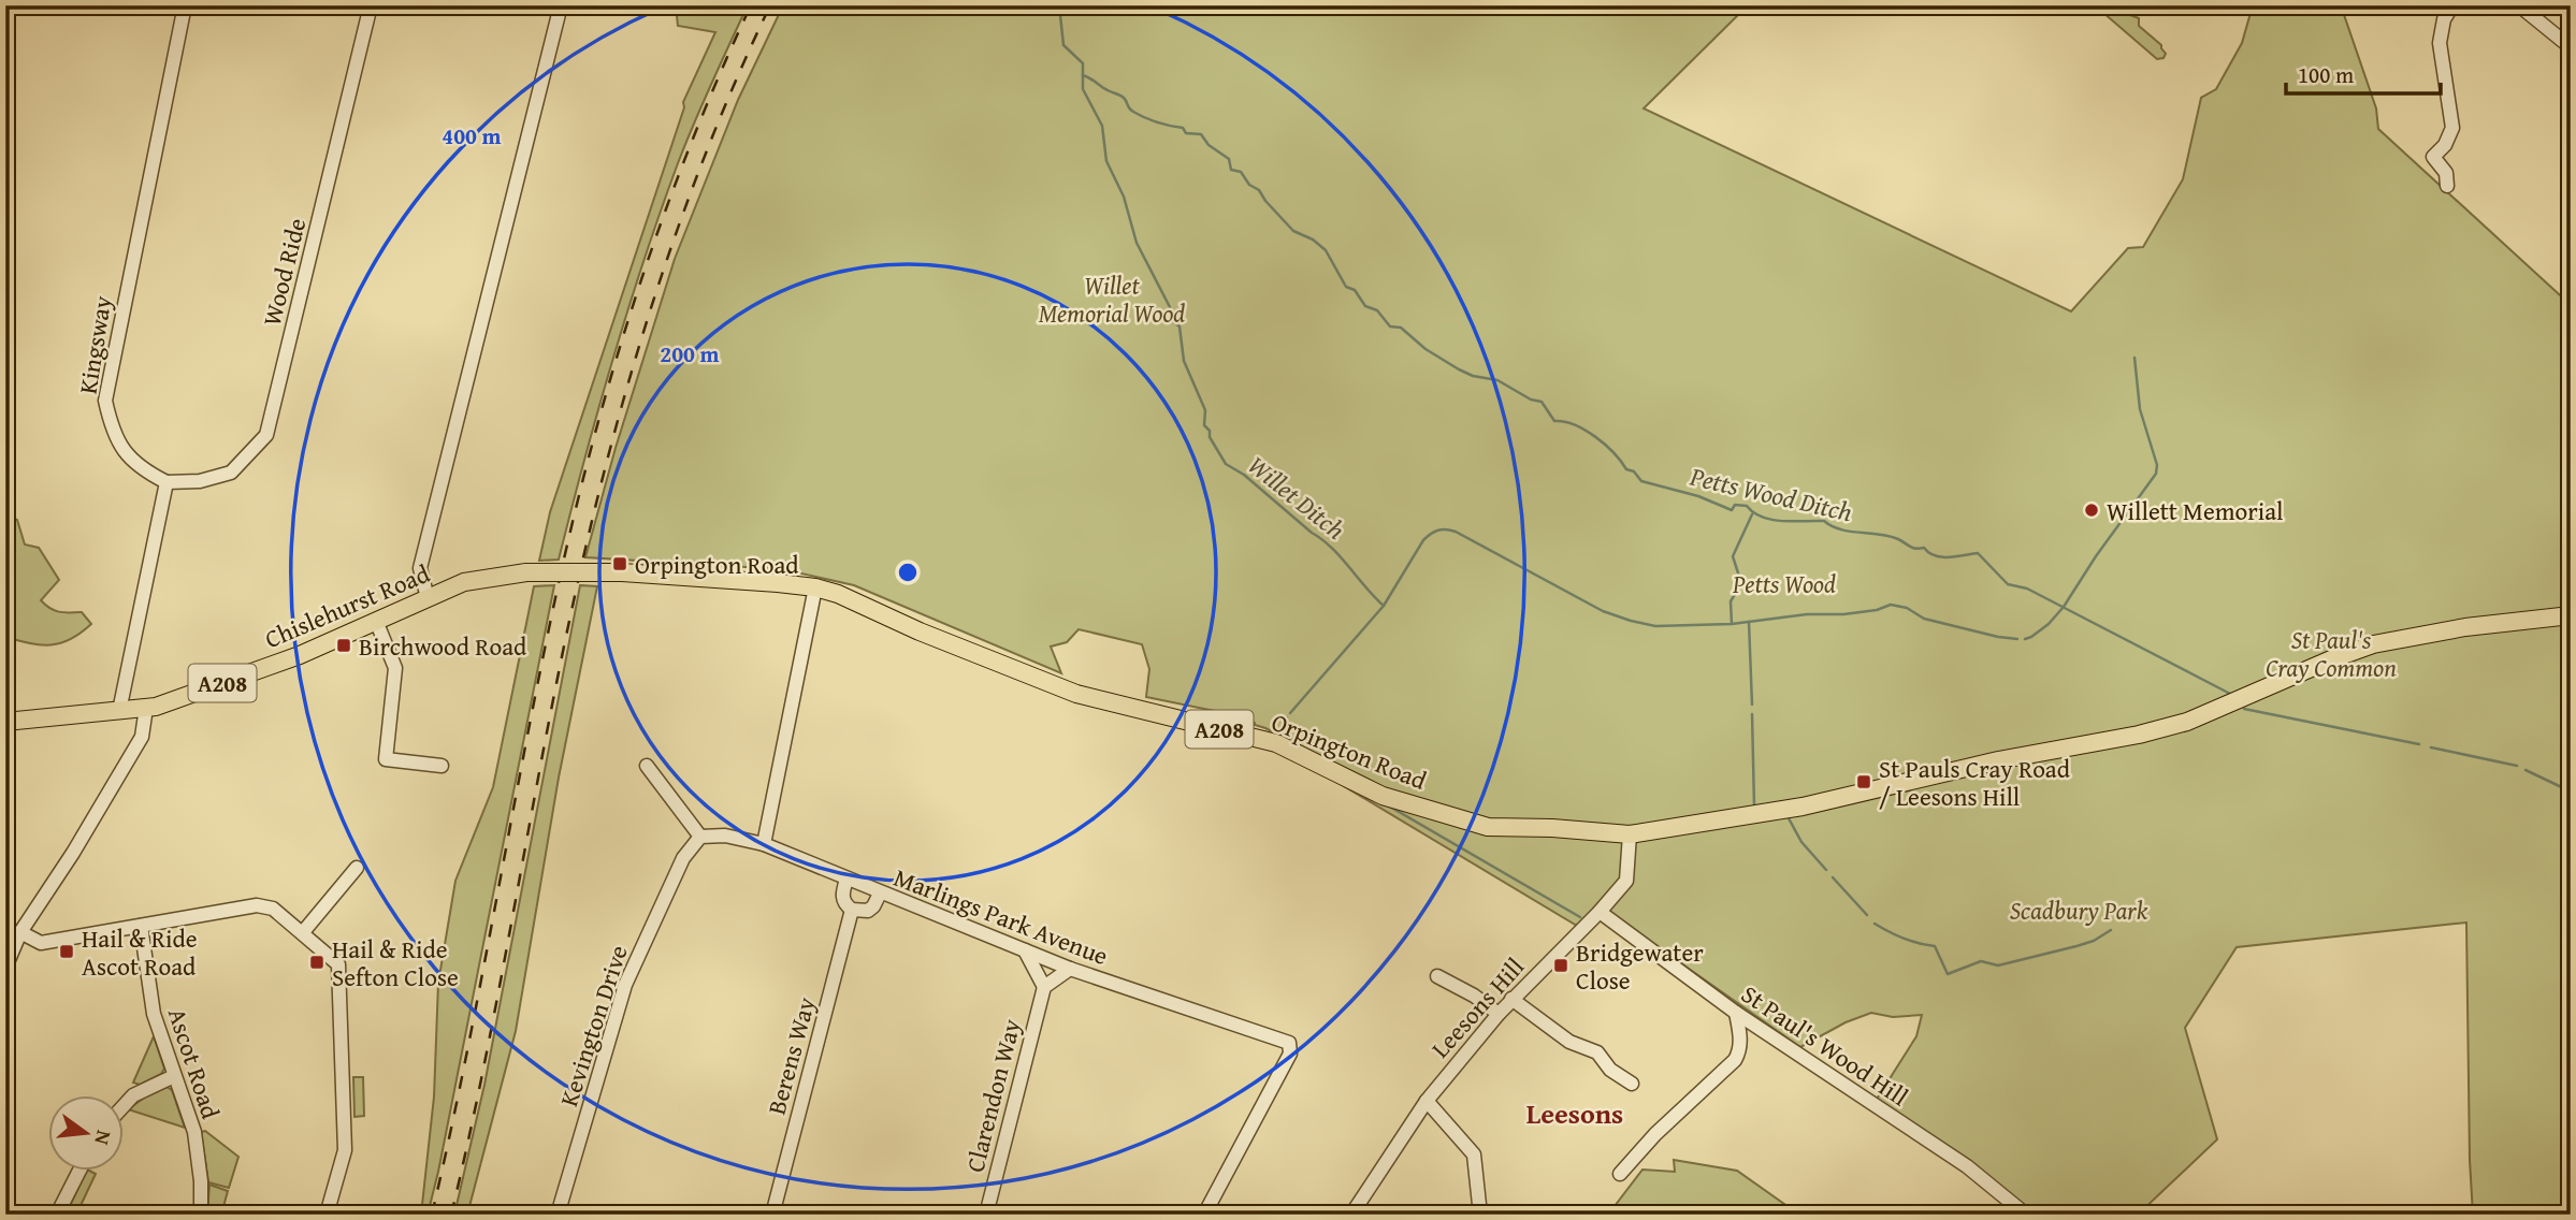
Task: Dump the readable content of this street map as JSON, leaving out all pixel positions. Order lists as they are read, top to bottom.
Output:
{
  "streets": {
    "main road": ["Chislehurst Road", "A208", "Orpington Road"],
    "street": [
      "Wood Ride",
      "Kingsway",
      "Marlings Park Avenue",
      "Leesons Hill",
      "Kevington Drive",
      "St Paul's Wood Hill",
      "Berens Way",
      "Ascot Road",
      "Clarendon Way"
    ]
  },
  "crossings": [
    ["Wood Ride", "Kingsway"],
    ["Chislehurst Road", "Orpington Road"],
    ["A208", "Orpington Road"],
    ["A208", "Leesons Hill"],
    ["Orpington Road", "Leesons Hill"],
    ["Marlings Park Avenue", "Berens Way"],
    ["Leesons Hill", "St Paul's Wood Hill"]
  ],
  "districts": ["Leesons"],
  "water": ["Petts Wood Ditch", "Willet Ditch"],
  "parks": [
    "Willet Memorial Wood",
    "Petts Wood",
    "St Paul's Cray Common",
    "Scadbury Park"
  ],
  "places": {
    "other": ["Willett Memorial"],
    "transit": [
      "Orpington Road",
      "Birchwood Road",
      "St Pauls Cray Road / Leesons Hill",
      "Hail & Ride Ascot Road",
      "Hail & Ride Sefton Close",
      "Bridgewater Close"
    ]
  },
  "scale_bar": "100 m",
  "north": "right",
  "rings": ["400 m", "200 m"]
}
